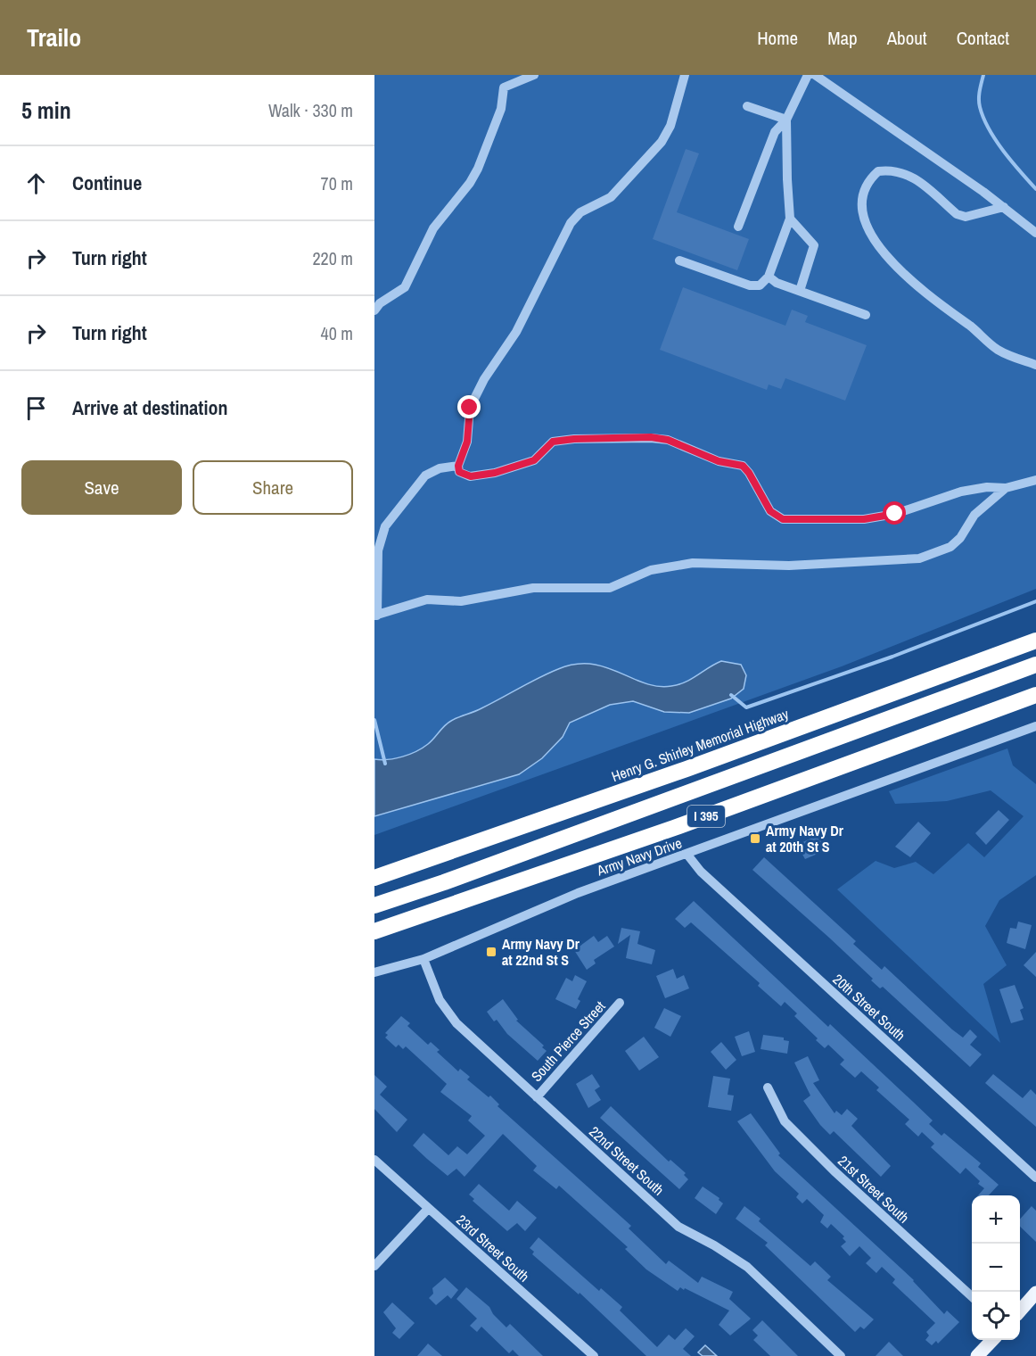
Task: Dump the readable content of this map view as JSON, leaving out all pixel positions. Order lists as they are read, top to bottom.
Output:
{
  "streets": {
    "highway": ["Henry G. Shirley Memorial Highway", "I 395"],
    "street": [
      "Army Navy Drive",
      "20th Street South",
      "South Pierce Street",
      "22nd Street South",
      "21st Street South",
      "23rd Street South"
    ]
  },
  "crossings": [
    ["Army Navy Drive", "20th Street South"],
    ["Army Navy Drive", "22nd Street South"],
    ["South Pierce Street", "22nd Street South"]
  ],
  "places": {
    "transit": ["Army Navy Dr at 20th St S", "Army Navy Dr at 22nd St S"]
  },
  "page": {
    "header": "Trailo",
    "nav": [
      "Home",
      "Map",
      "About",
      "Contact"
    ],
    "heading": ["5 min", "Walk · 330 m"],
    "list": [
      ["Continue", "70 m"],
      ["Turn right", "220 m"],
      ["Turn right", "40 m"],
      "Arrive at destination"
    ],
    "buttons": ["Save", "Share"],
    "map_buttons": ["+", "−"]
  }
}
